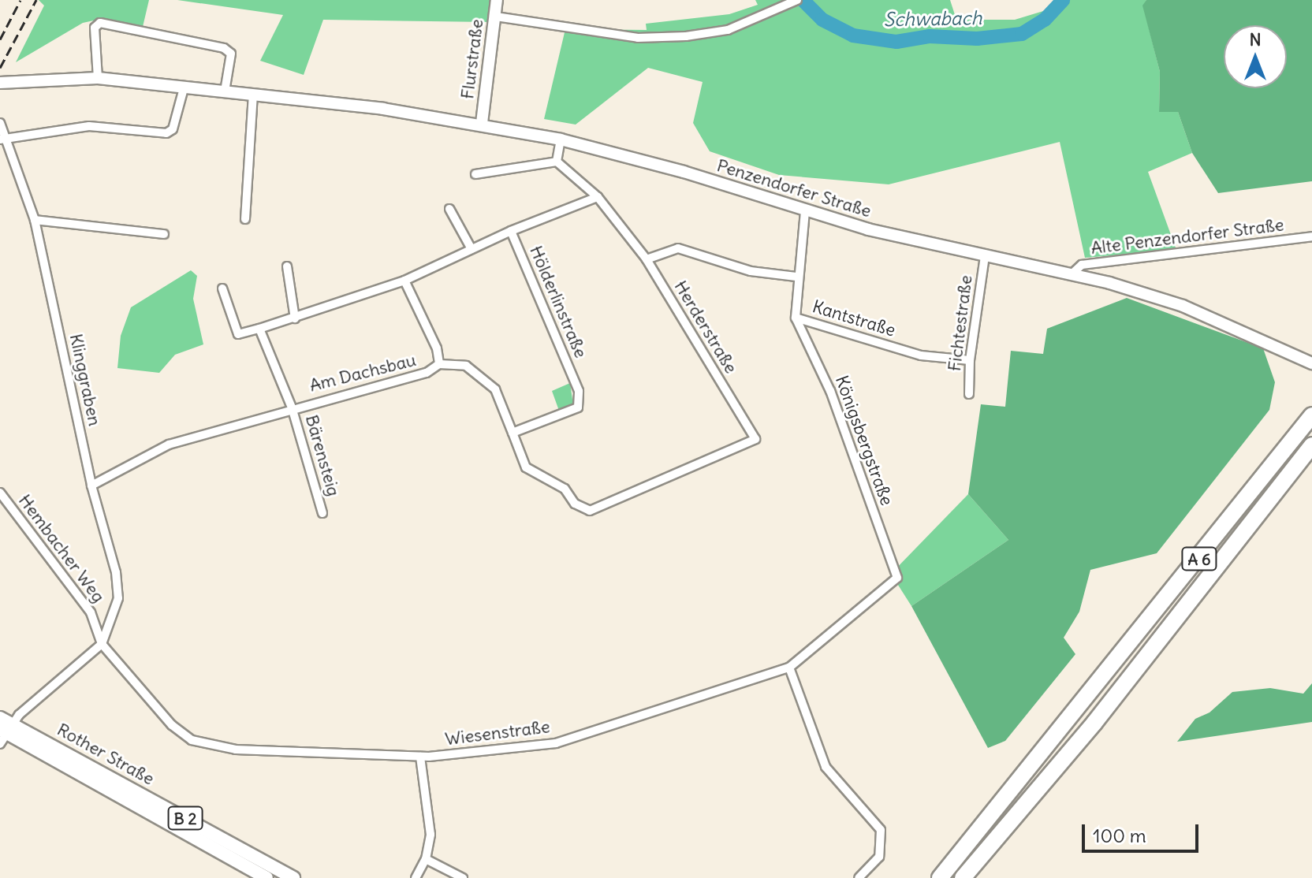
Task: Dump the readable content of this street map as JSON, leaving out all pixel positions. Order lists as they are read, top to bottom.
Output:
{
  "streets": {
    "highway": ["A 6"],
    "main road": [
      "Flurstraße",
      "Penzendorfer Straße",
      "Rother Straße",
      "B 2"
    ],
    "street": [
      "Alte Penzendorfer Straße",
      "Hölderlinstraße",
      "Kantstraße",
      "Fichtestraße",
      "Herderstraße",
      "Am Dachsbau",
      "Klinggraben",
      "Königsbergstraße",
      "Bärensteig",
      "Hembacher Weg",
      "Wiesenstraße"
    ]
  },
  "crossings": [
    ["Flurstraße", "Penzendorfer Straße"],
    ["Penzendorfer Straße", "Alte Penzendorfer Straße"],
    ["Penzendorfer Straße", "Kantstraße"],
    ["Penzendorfer Straße", "Fichtestraße"],
    ["Hölderlinstraße", "Herderstraße"],
    ["Kantstraße", "Fichtestraße"],
    ["Kantstraße", "Königsbergstraße"],
    ["Am Dachsbau", "Klinggraben"],
    ["Am Dachsbau", "Bärensteig"],
    ["Klinggraben", "Hembacher Weg"],
    ["Klinggraben", "Wiesenstraße"],
    ["Königsbergstraße", "Wiesenstraße"],
    ["Hembacher Weg", "Wiesenstraße"]
  ],
  "water": ["Schwabach"],
  "scale_bar": "100 m",
  "north": "top"
}
